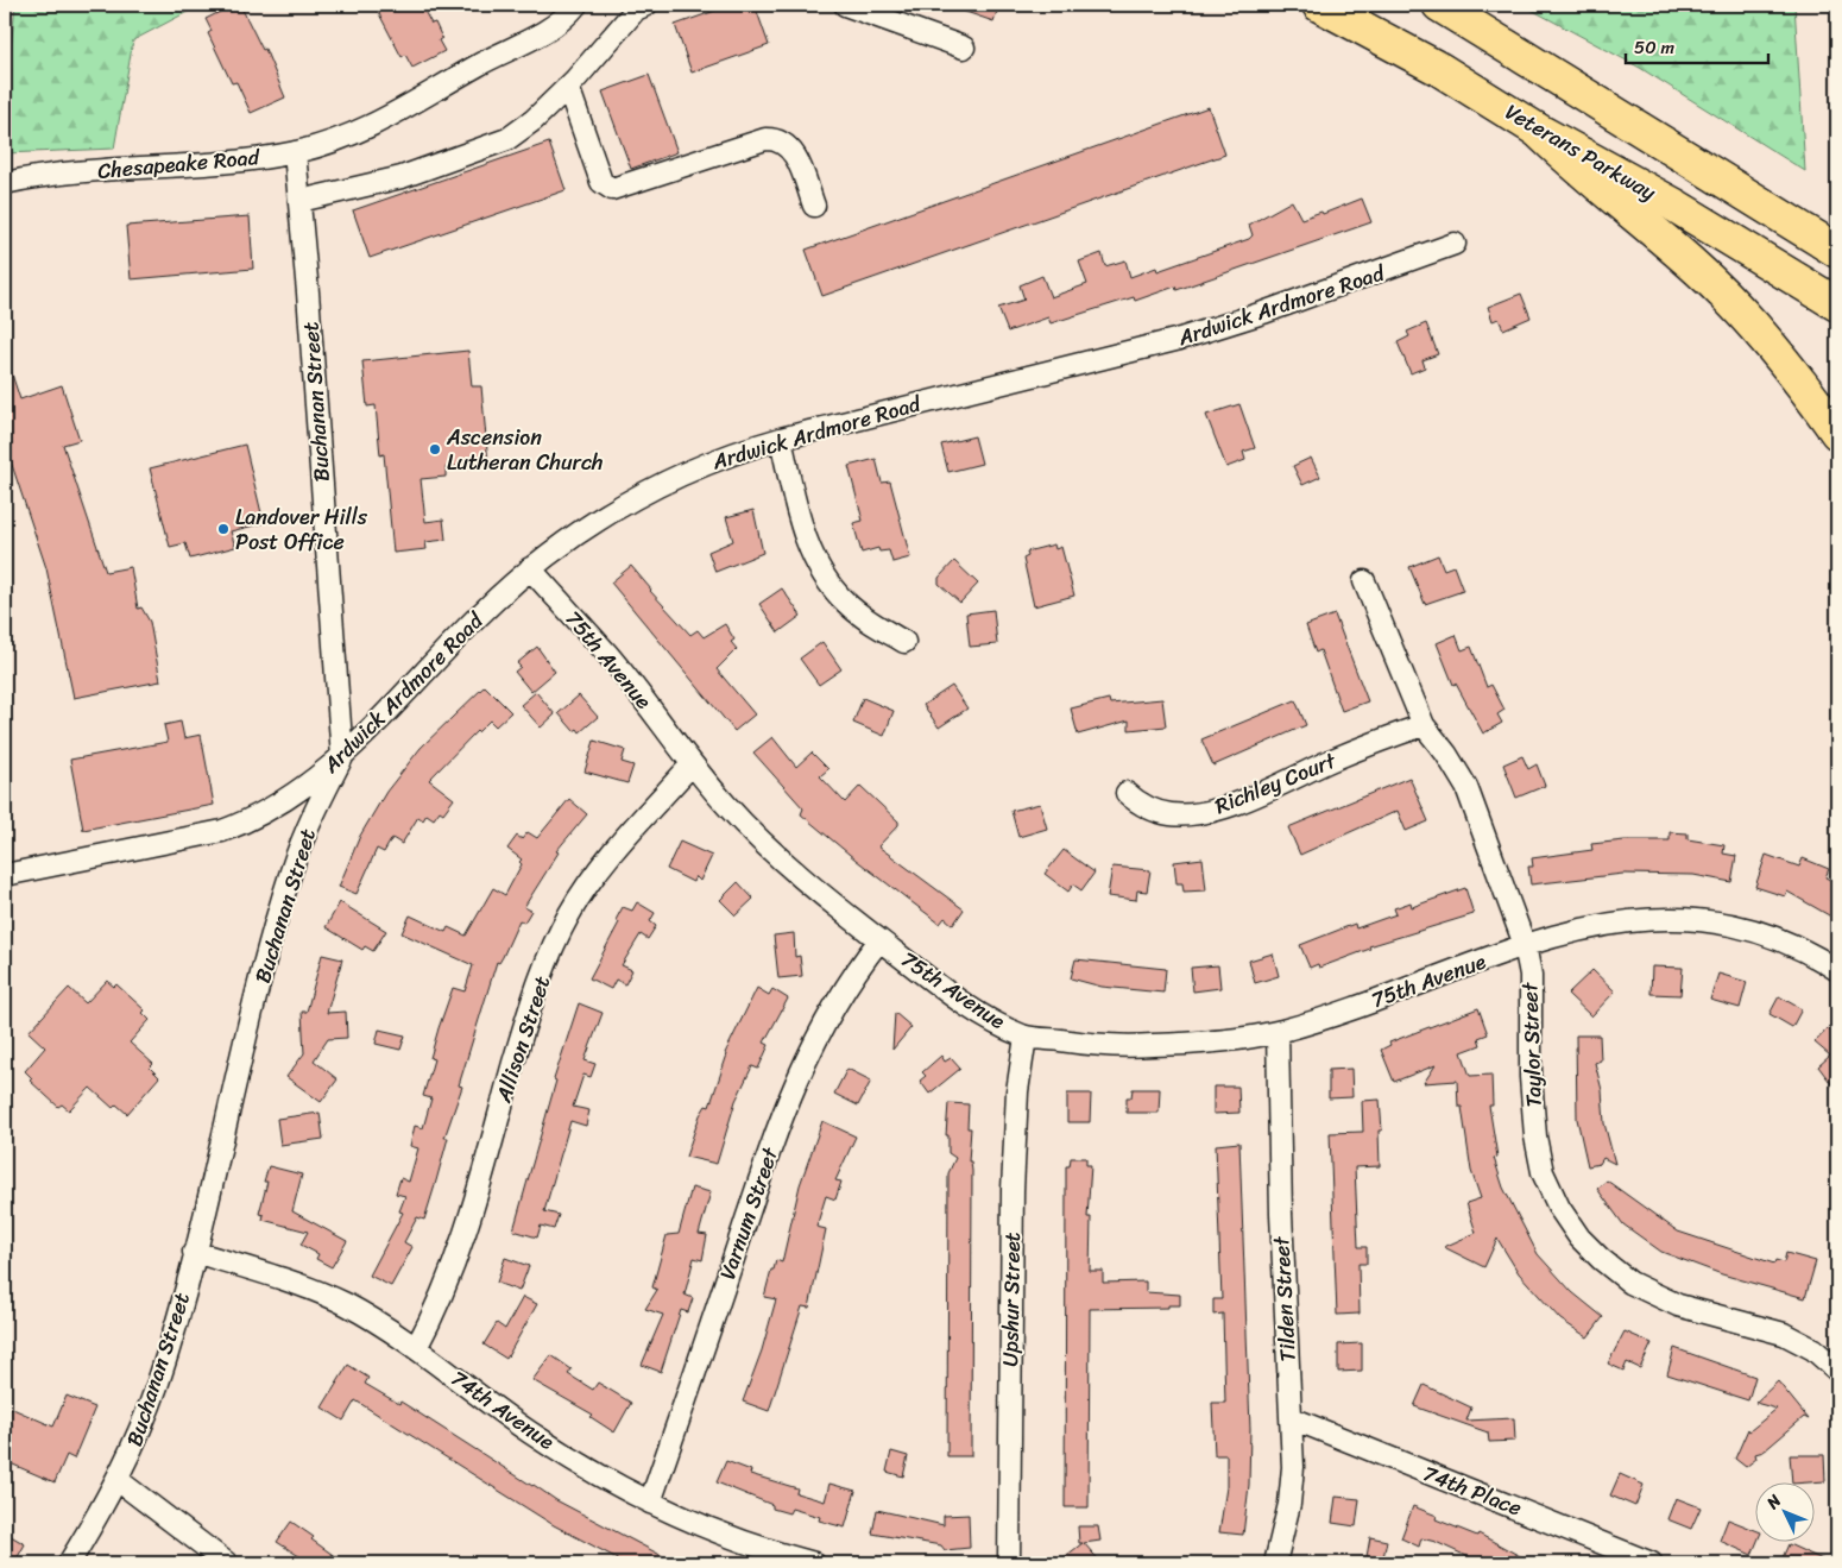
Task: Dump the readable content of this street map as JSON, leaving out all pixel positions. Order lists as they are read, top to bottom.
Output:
{
  "streets": {
    "main road": ["Veterans Parkway"],
    "street": [
      "Chesapeake Road",
      "Ardwick Ardmore Road",
      "Buchanan Street",
      "75th Avenue",
      "Richley Court",
      "Allison Street",
      "Taylor Street",
      "Varnum Street",
      "Upshur Street",
      "Tilden Street",
      "74th Avenue",
      "74th Place"
    ]
  },
  "crossings": [
    ["Chesapeake Road", "Buchanan Street"],
    ["Ardwick Ardmore Road", "Buchanan Street"],
    ["Ardwick Ardmore Road", "75th Avenue"],
    ["Buchanan Street", "74th Avenue"],
    ["75th Avenue", "Allison Street"],
    ["75th Avenue", "Taylor Street"],
    ["75th Avenue", "Varnum Street"],
    ["75th Avenue", "Upshur Street"],
    ["75th Avenue", "Tilden Street"],
    ["Richley Court", "Taylor Street"],
    ["Allison Street", "74th Avenue"],
    ["Varnum Street", "74th Avenue"],
    ["Tilden Street", "74th Place"]
  ],
  "places": ["Ascension Lutheran Church", "Landover Hills Post Office"],
  "scale_bar": "50 m",
  "north": "top left"
}
